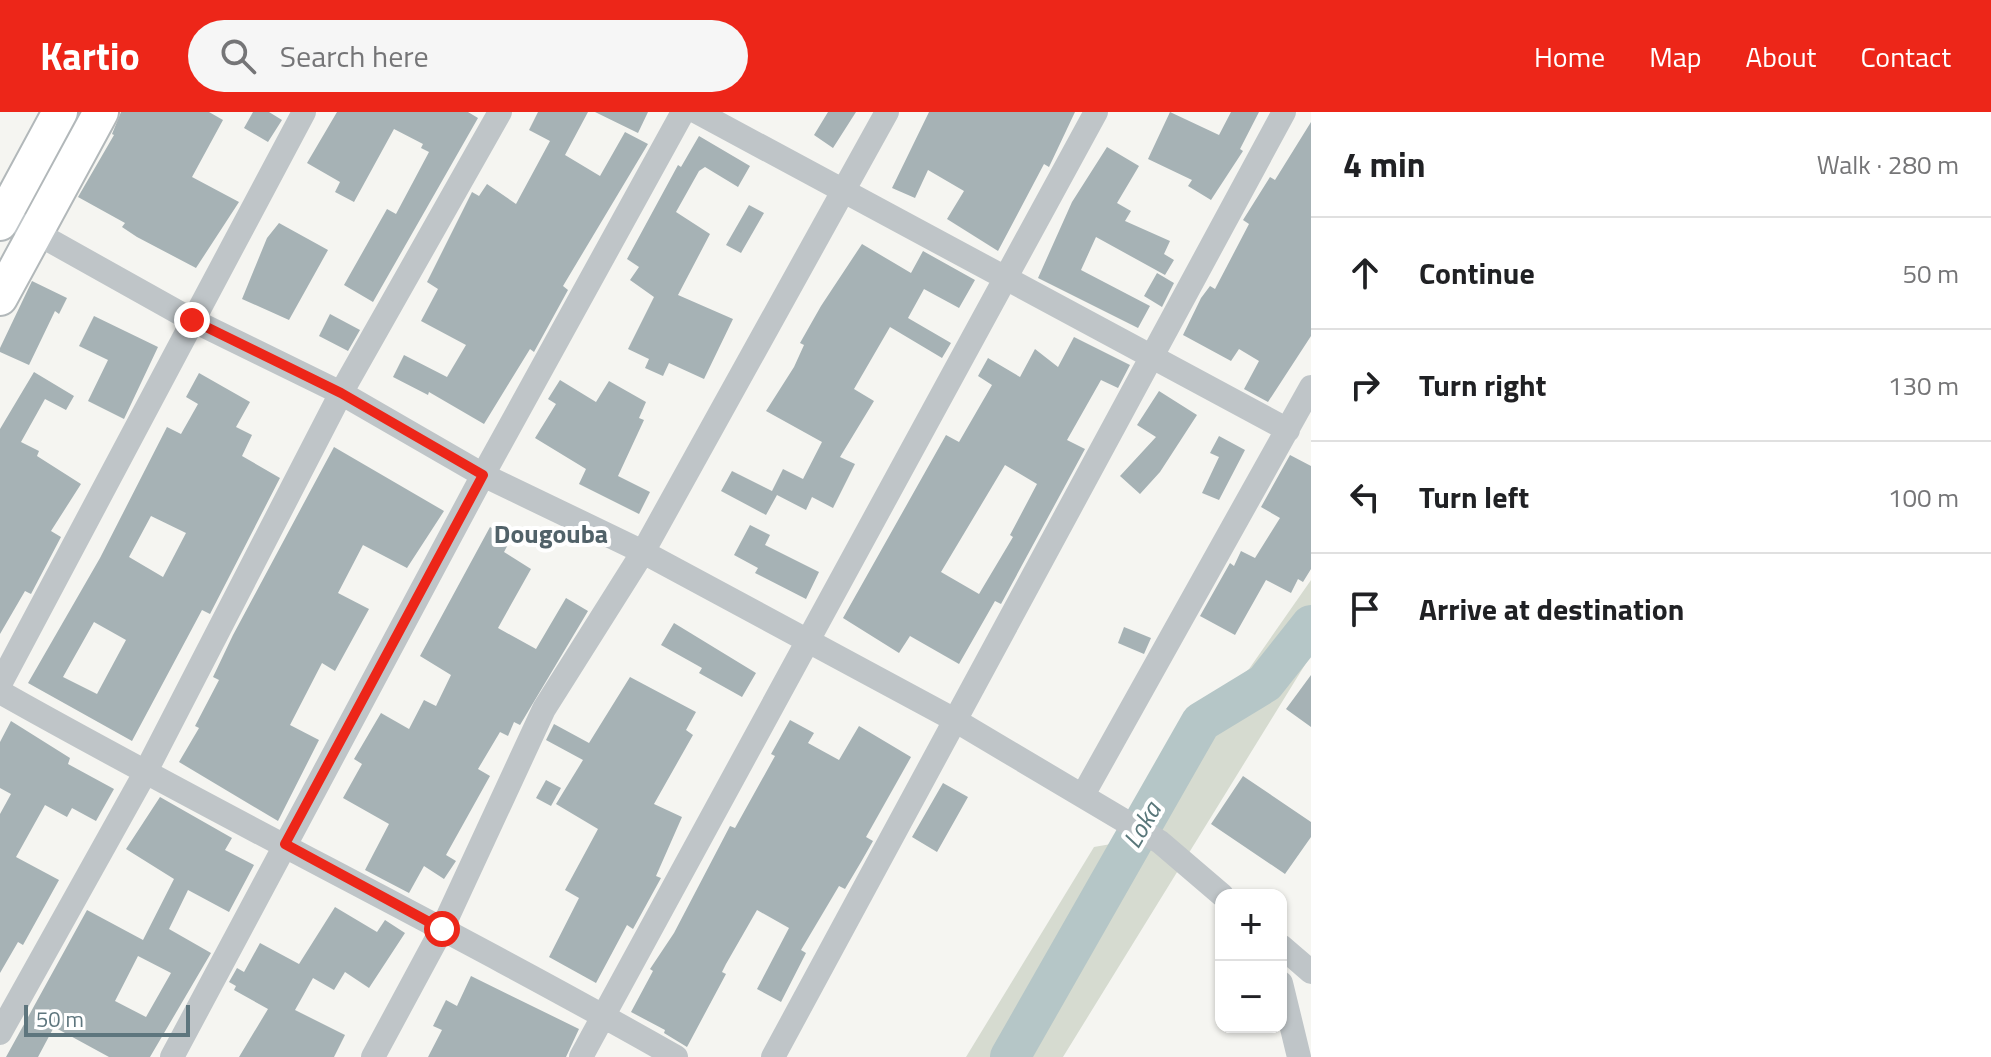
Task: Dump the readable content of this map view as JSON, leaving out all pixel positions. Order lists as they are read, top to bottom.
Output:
{
  "districts": ["Dougouba"],
  "water": ["Loka"],
  "scale_bar": "50 m",
  "page": {
    "header": "Kartio",
    "search": "Search here",
    "nav": [
      "Home",
      "Map",
      "About",
      "Contact"
    ],
    "heading": ["4 min", "Walk · 280 m"],
    "list": [
      ["Continue", "50 m"],
      ["Turn right", "130 m"],
      ["Turn left", "100 m"],
      "Arrive at destination"
    ],
    "map_buttons": ["+", "−"],
    "scale": "50 m"
  }
}
